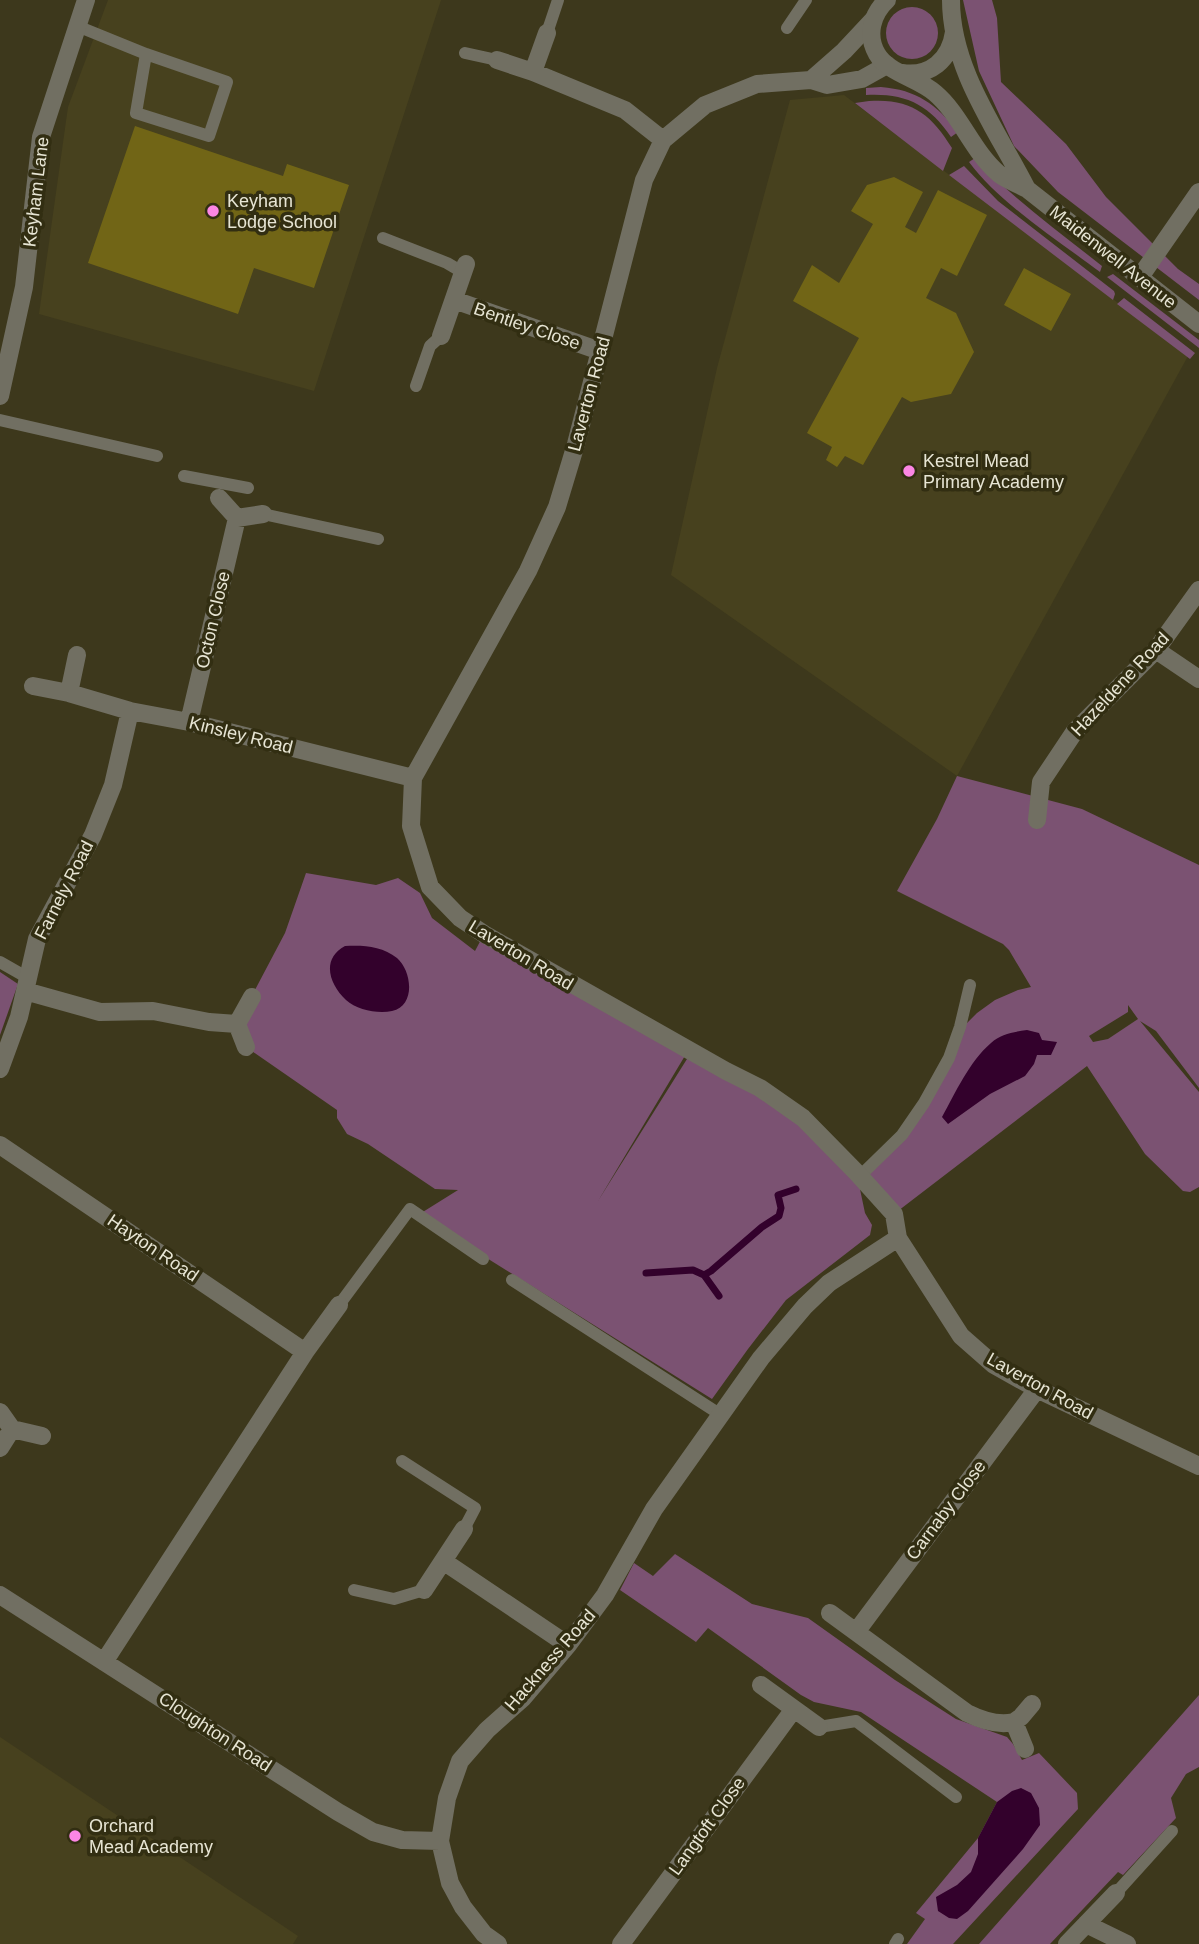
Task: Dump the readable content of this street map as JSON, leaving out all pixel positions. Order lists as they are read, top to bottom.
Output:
{
  "streets": {
    "street": [
      "Keyham Lane",
      "Maidenwell Avenue",
      "Bentley Close",
      "Laverton Road",
      "Octon Close",
      "Hazeldene Road",
      "Kinsley Road",
      "Farnely Road",
      "Hayton Road",
      "Carnaby Close",
      "Hackness Road",
      "Cloughton Road",
      "Langtoft Close"
    ]
  },
  "crossings": [
    ["Maidenwell Avenue", "Laverton Road"],
    ["Bentley Close", "Laverton Road"],
    ["Laverton Road", "Kinsley Road"],
    ["Laverton Road", "Carnaby Close"],
    ["Laverton Road", "Hackness Road"],
    ["Octon Close", "Kinsley Road"],
    ["Kinsley Road", "Farnely Road"],
    ["Hackness Road", "Cloughton Road"]
  ],
  "places": ["Keyham Lodge School", "Kestrel Mead Primary Academy", "Orchard Mead Academy"]
}
